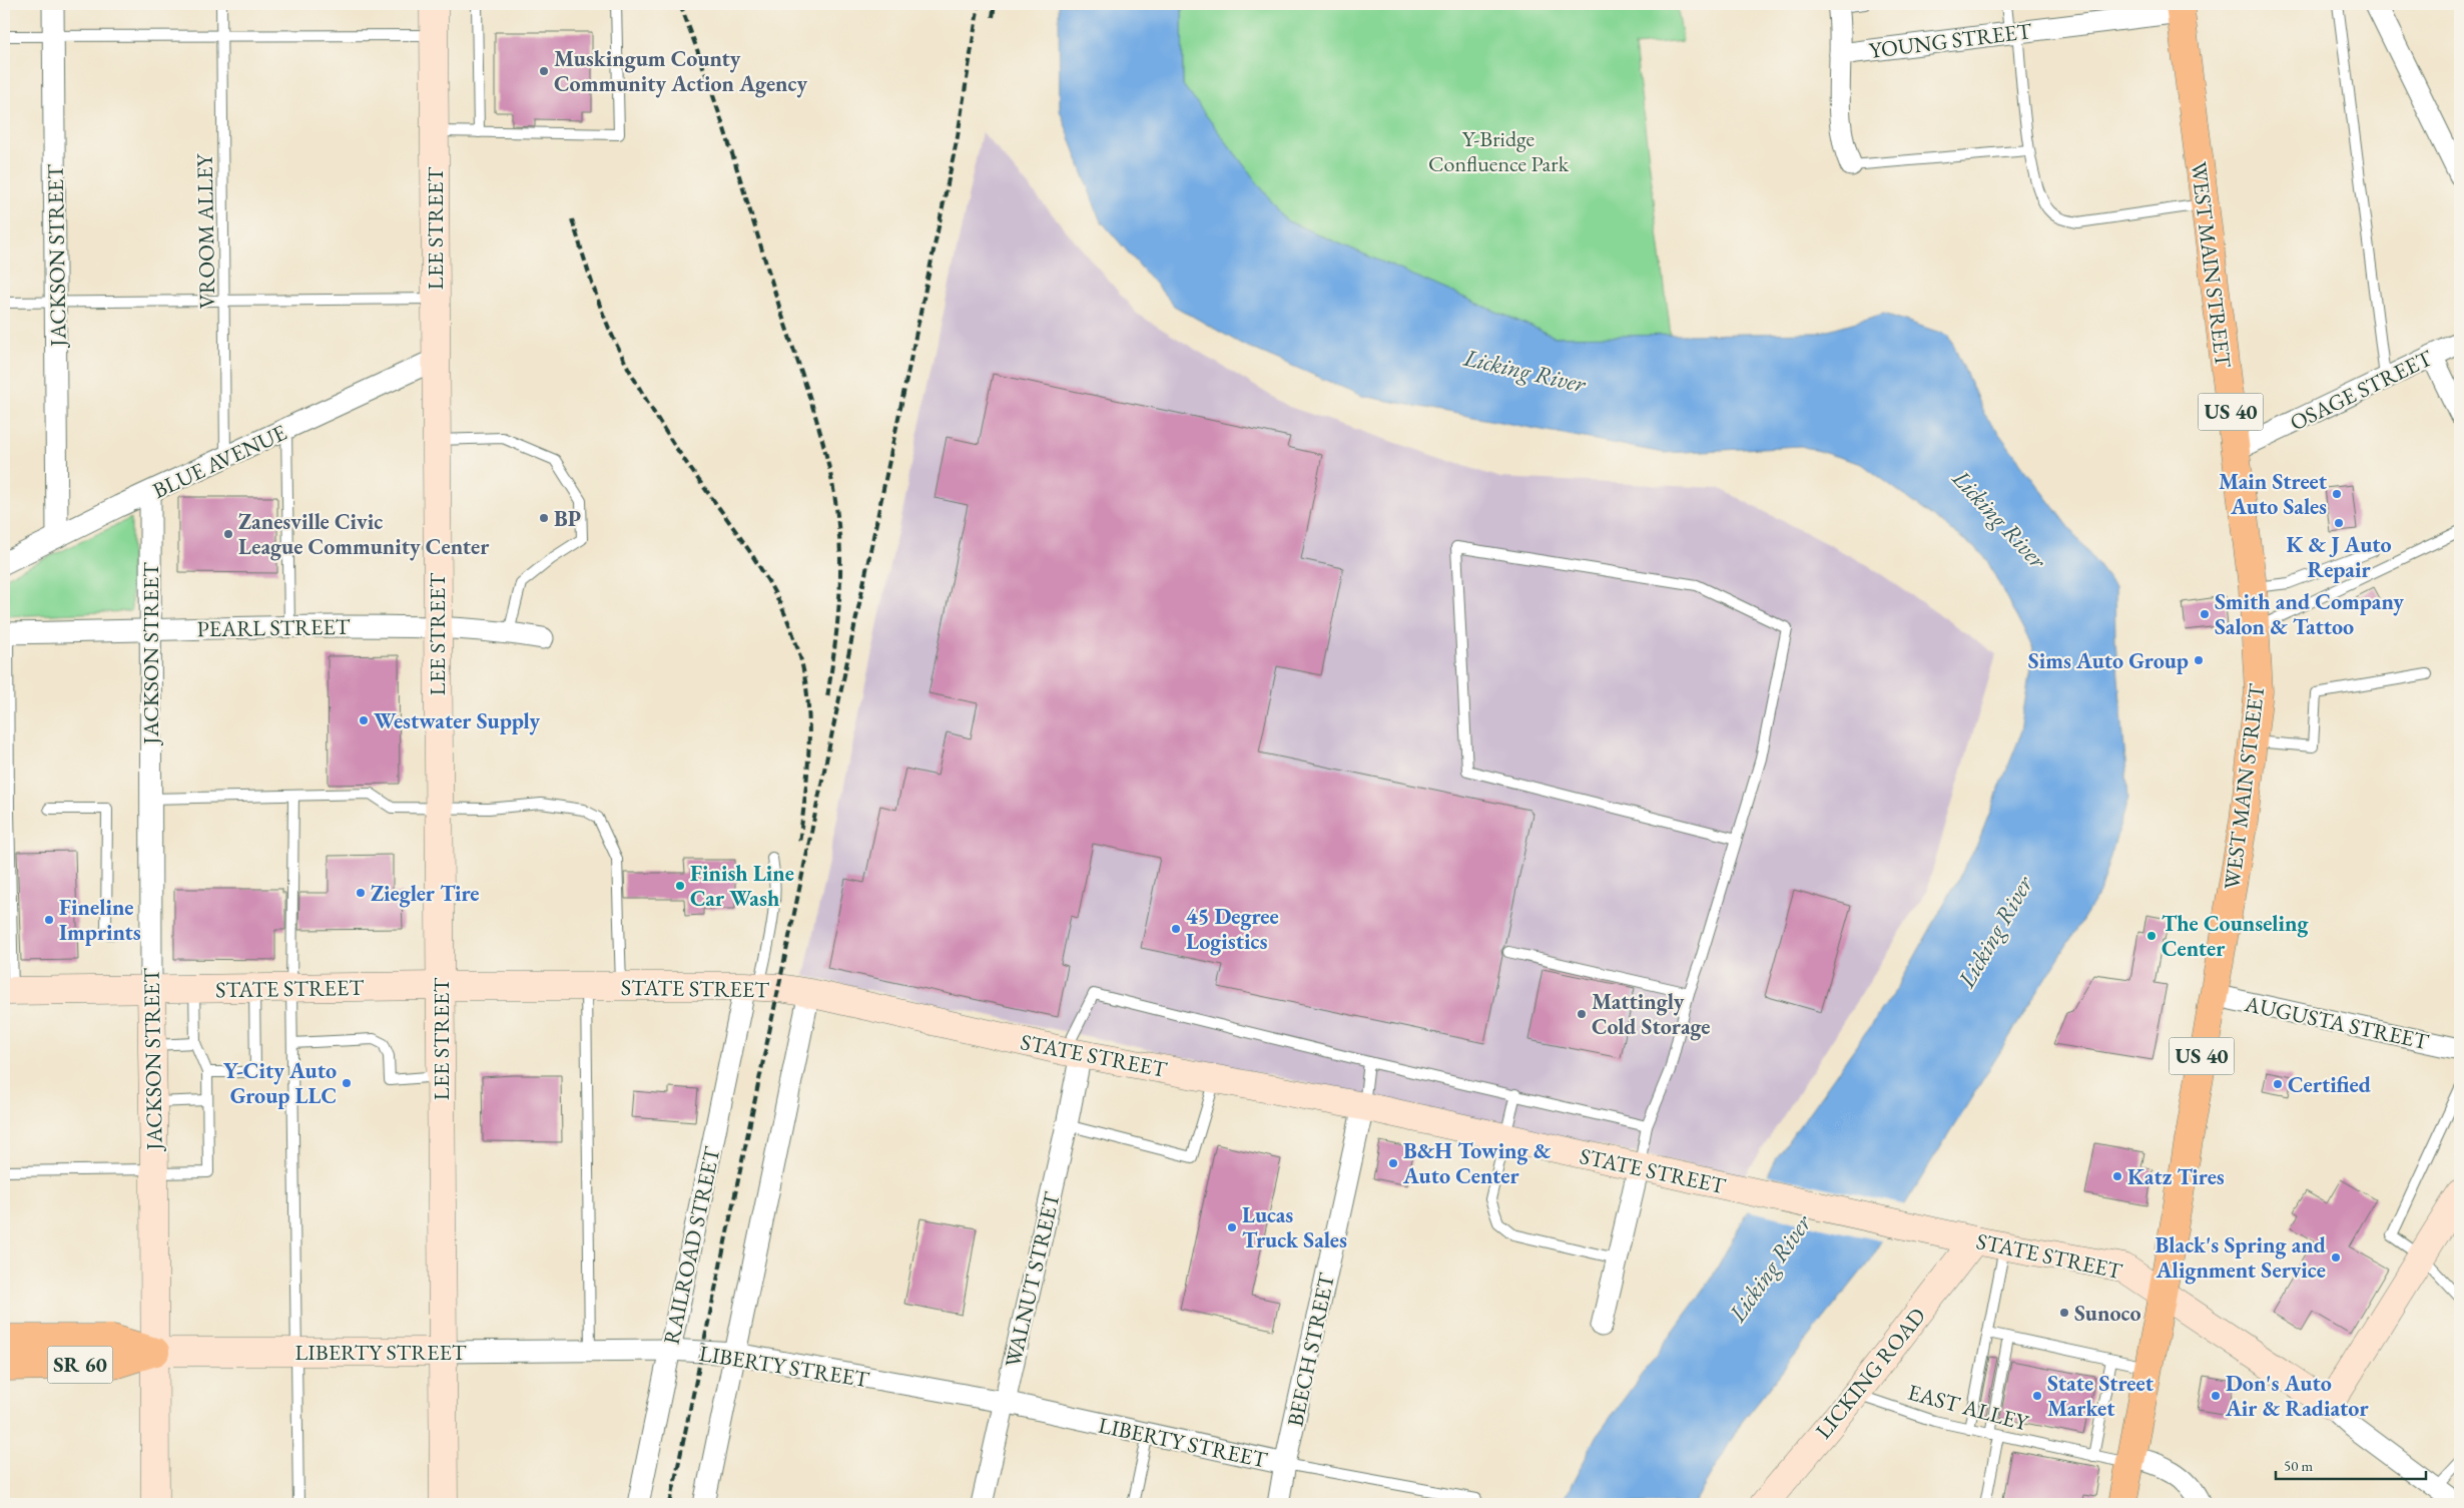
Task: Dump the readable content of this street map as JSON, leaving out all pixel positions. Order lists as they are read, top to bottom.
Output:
{
  "streets": {
    "main road": ["WEST MAIN STREET", "US 40", "SR 60"],
    "street": [
      "YOUNG STREET",
      "LEE STREET",
      "JACKSON STREET",
      "OSAGE STREET",
      "BLUE AVENUE",
      "PEARL STREET",
      "STATE STREET",
      "AUGUSTA STREET",
      "RAILROAD STREET",
      "WALNUT STREET",
      "BEECH STREET",
      "LIBERTY STREET",
      "LICKING ROAD"
    ],
    "lane": ["VROOM ALLEY", "EAST ALLEY"]
  },
  "crossings": [
    ["YOUNG STREET", "WEST MAIN STREET"],
    ["LEE STREET", "BLUE AVENUE"],
    ["LEE STREET", "PEARL STREET"],
    ["LEE STREET", "STATE STREET"],
    ["LEE STREET", "LIBERTY STREET"],
    ["VROOM ALLEY", "BLUE AVENUE"],
    ["JACKSON STREET", "BLUE AVENUE"],
    ["JACKSON STREET", "PEARL STREET"],
    ["JACKSON STREET", "STATE STREET"],
    ["JACKSON STREET", "LIBERTY STREET"],
    ["JACKSON STREET", "SR 60"],
    ["WEST MAIN STREET", "OSAGE STREET"],
    ["WEST MAIN STREET", "STATE STREET"],
    ["WEST MAIN STREET", "AUGUSTA STREET"],
    ["WEST MAIN STREET", "EAST ALLEY"],
    ["STATE STREET", "RAILROAD STREET"],
    ["STATE STREET", "WALNUT STREET"],
    ["STATE STREET", "BEECH STREET"],
    ["STATE STREET", "LICKING ROAD"],
    ["RAILROAD STREET", "LIBERTY STREET"],
    ["WALNUT STREET", "LIBERTY STREET"],
    ["BEECH STREET", "LIBERTY STREET"],
    ["LIBERTY STREET", "SR 60"],
    ["LICKING ROAD", "EAST ALLEY"]
  ],
  "water": ["Licking River"],
  "parks": ["Y-Bridge Confluence Park"],
  "places": [
    "Muskingum County Community Action Agency",
    "Main Street Auto Sales",
    "BP",
    "K & J Auto Repair",
    "Zanesville Civic League Community Center",
    "Smith and Company Salon & Tattoo",
    "Sims Auto Group",
    "Westwater Supply",
    "Finish Line Car Wash",
    "Ziegler Tire",
    "Fineline Imprints",
    "45 Degree Logistics",
    "The Counseling Center",
    "Mattingly Cold Storage",
    "Y-City Auto Group LLC",
    "Certified",
    "B&H Towing & Auto Center",
    "Katz Tires",
    "Lucas Truck Sales",
    "Black's Spring and Alignment Service",
    "Sunoco",
    "State Street Market",
    "Don's Auto Air & Radiator"
  ],
  "scale_bar": "50 m"
}
